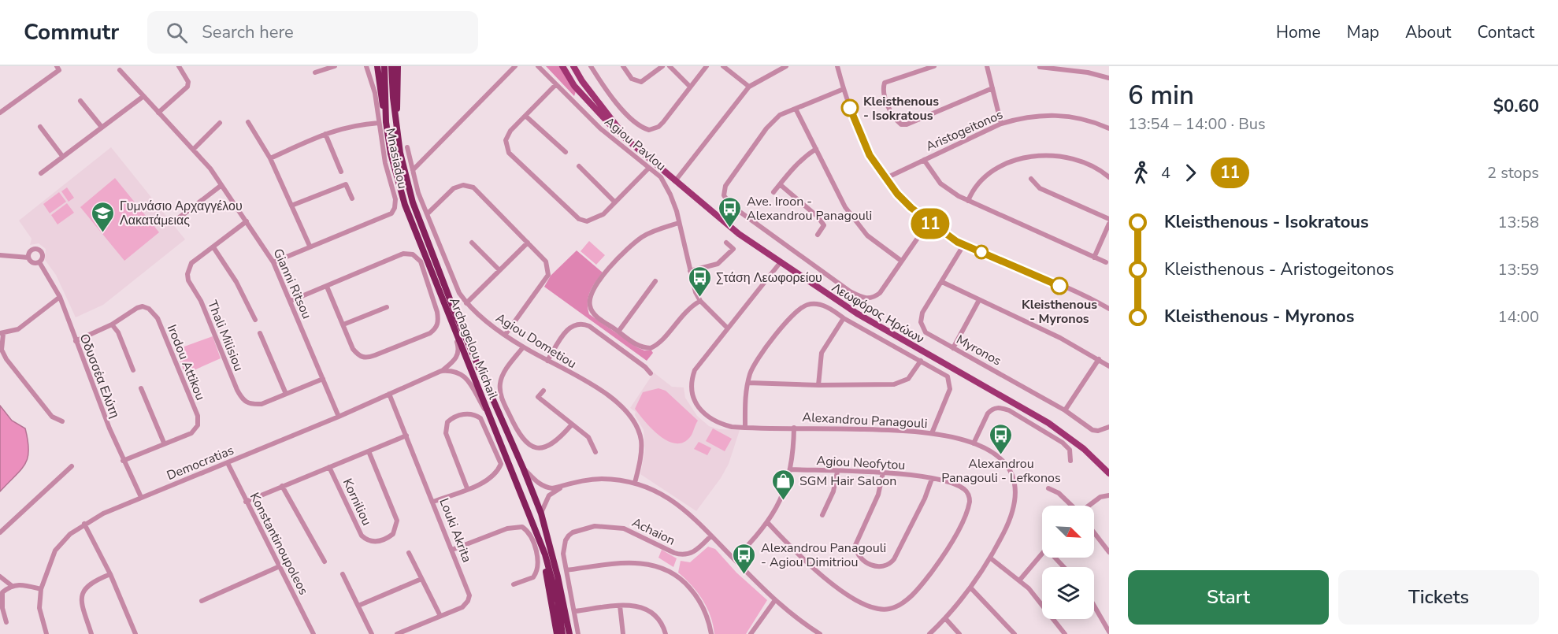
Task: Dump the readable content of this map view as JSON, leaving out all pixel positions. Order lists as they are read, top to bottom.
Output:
{
  "streets": {
    "highway": ["Archagelou Michail"],
    "main road": ["Λεωφόρος Ηρώων"],
    "street": [
      "Aristogeitonos",
      "Agiou Pavlou",
      "Mnasiadou",
      "Gianni Ritsou",
      "Thali Milisiou",
      "Agiou Dometiou",
      "Myronos",
      "Irodou Attikou",
      "Οδυσσέα Ελύτη",
      "Alexandrou Panagouli",
      "Democratias",
      "Agiou Neofytou",
      "Korniliou",
      "Louki Akrita",
      "Achaion",
      "Konstantinoupoleos"
    ]
  },
  "crossings": [
    ["Agiou Pavlou", "Alexandrou Panagouli"],
    ["Mnasiadou", "Gianni Ritsou"],
    ["Mnasiadou", "Archagelou Michail"],
    ["Gianni Ritsou", "Thali Milisiou"],
    ["Gianni Ritsou", "Democratias"],
    ["Λεωφόρος Ηρώων", "Alexandrou Panagouli"],
    ["Archagelou Michail", "Democratias"],
    ["Irodou Attikou", "Οδυσσέα Ελύτη"],
    ["Οδυσσέα Ελύτη", "Democratias"],
    ["Democratias", "Louki Akrita"],
    ["Democratias", "Konstantinoupoleos"]
  ],
  "places": {
    "other": ["Kleisthenous - Isokratous", "Kleisthenous - Myronos"],
    "bus stop": [
      "Ave. Iroon - Alexandrou Panagouli",
      "Στάση Λεωφορείου",
      "Alexandrou Panagouli - Lefkonos",
      "Alexandrou Panagouli - Agiou Dimitriou"
    ],
    "school or university": ["Γυμνάσιο Αρχαγγέλου Λακατάμειας"],
    "shop": ["SGM Hair Saloon"]
  },
  "lines": ["bus line 11"],
  "north": "bottom right",
  "page": {
    "header": "Commutr",
    "search": "Search here",
    "nav": [
      "Home",
      "Map",
      "About",
      "Contact"
    ],
    "on_map": "11",
    "heading": ["6 min", "13:54 – 14:00 · Bus", "$0.60"],
    "legs": ["4", "11", "2 stops"],
    "list": [
      {
        "name": "Kleisthenous - Isokratous",
        "value": "13:58"
      },
      {
        "name": "Kleisthenous - Aristogeitonos",
        "value": "13:59"
      },
      {
        "name": "Kleisthenous - Myronos",
        "value": "14:00"
      }
    ],
    "buttons": ["Start", "Tickets"]
  }
}
